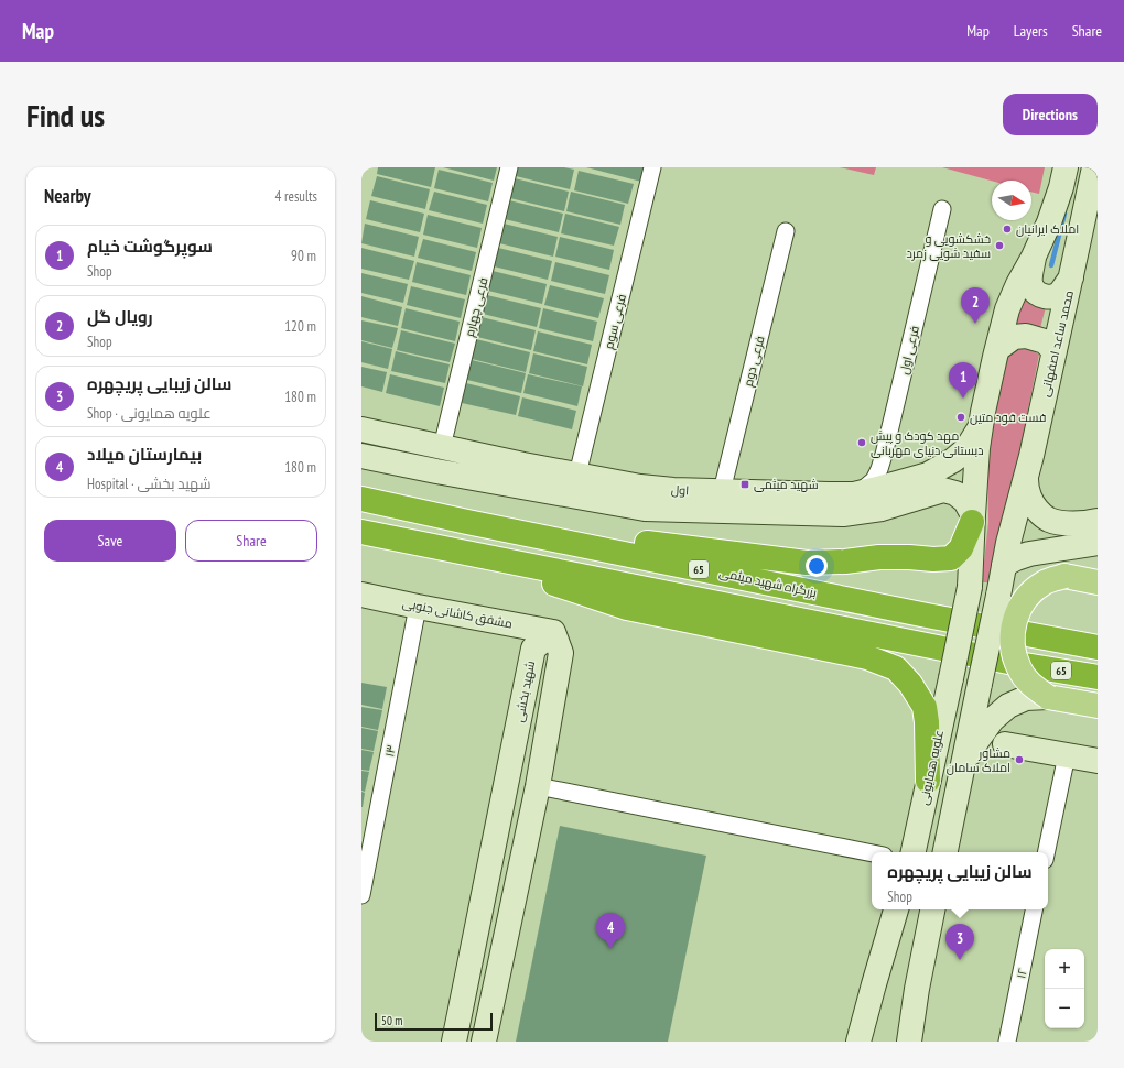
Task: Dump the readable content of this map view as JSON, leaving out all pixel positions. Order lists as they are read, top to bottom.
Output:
{
  "streets": {
    "highway": ["65", "بزرگراه شهید میثمی"],
    "street": [
      "فرعی چهارم",
      "فرعی سوم",
      "محمد ساعد اصفهانی",
      "فرعی اول",
      "فرعی دوم",
      "اول",
      "مشفق کاشانی جنوبی",
      "شهید بخشی",
      "۱۳",
      "علویه همایونی",
      "۱۲"
    ]
  },
  "crossings": [
    ["فرعی چهارم", "اول"],
    ["فرعی سوم", "اول"],
    ["فرعی اول", "اول"],
    ["فرعی دوم", "اول"],
    ["اول", "علویه همایونی"],
    ["مشفق کاشانی جنوبی", "شهید بخشی"],
    ["مشفق کاشانی جنوبی", "۱۳"]
  ],
  "places": {
    "other": [
      "املاک ایرانیان",
      "خشکشویی و سفید شویی زمرد",
      "فست فود متین",
      "مهد کودک و پیش دبستانی دنیای‌ مهربانی",
      "مشاور املاک سامان"
    ],
    "transit": ["شهید میثمی"]
  },
  "scale_bar": "50 m",
  "north": "right",
  "page": {
    "header": "Map",
    "nav": ["Map", "Layers", "Share"],
    "buttons": [
      "Directions",
      ["Save", "Share"]
    ],
    "title": "Find us",
    "heading": ["Nearby", "4 results"],
    "list": [
      {
        "mark": "1",
        "name": "سوپرگوشت خیام",
        "note": "Shop",
        "value": "90 m"
      },
      {
        "mark": "2",
        "name": "رویال گل",
        "note": "Shop",
        "value": "120 m"
      },
      {
        "mark": "3",
        "name": "سالن زیبایی پریچهره",
        "note": "Shop · علویه همایونی",
        "value": "180 m"
      },
      {
        "mark": "4",
        "name": "بیمارستان میلاد",
        "note": "Hospital · شهید بخشی",
        "value": "180 m"
      }
    ],
    "pins": [
      "2",
      "1",
      "4",
      "3"
    ],
    "popup": ["سالن زیبایی پریچهره", "Shop"],
    "map_buttons": ["+", "−"],
    "scale": "50 m"
  }
}
